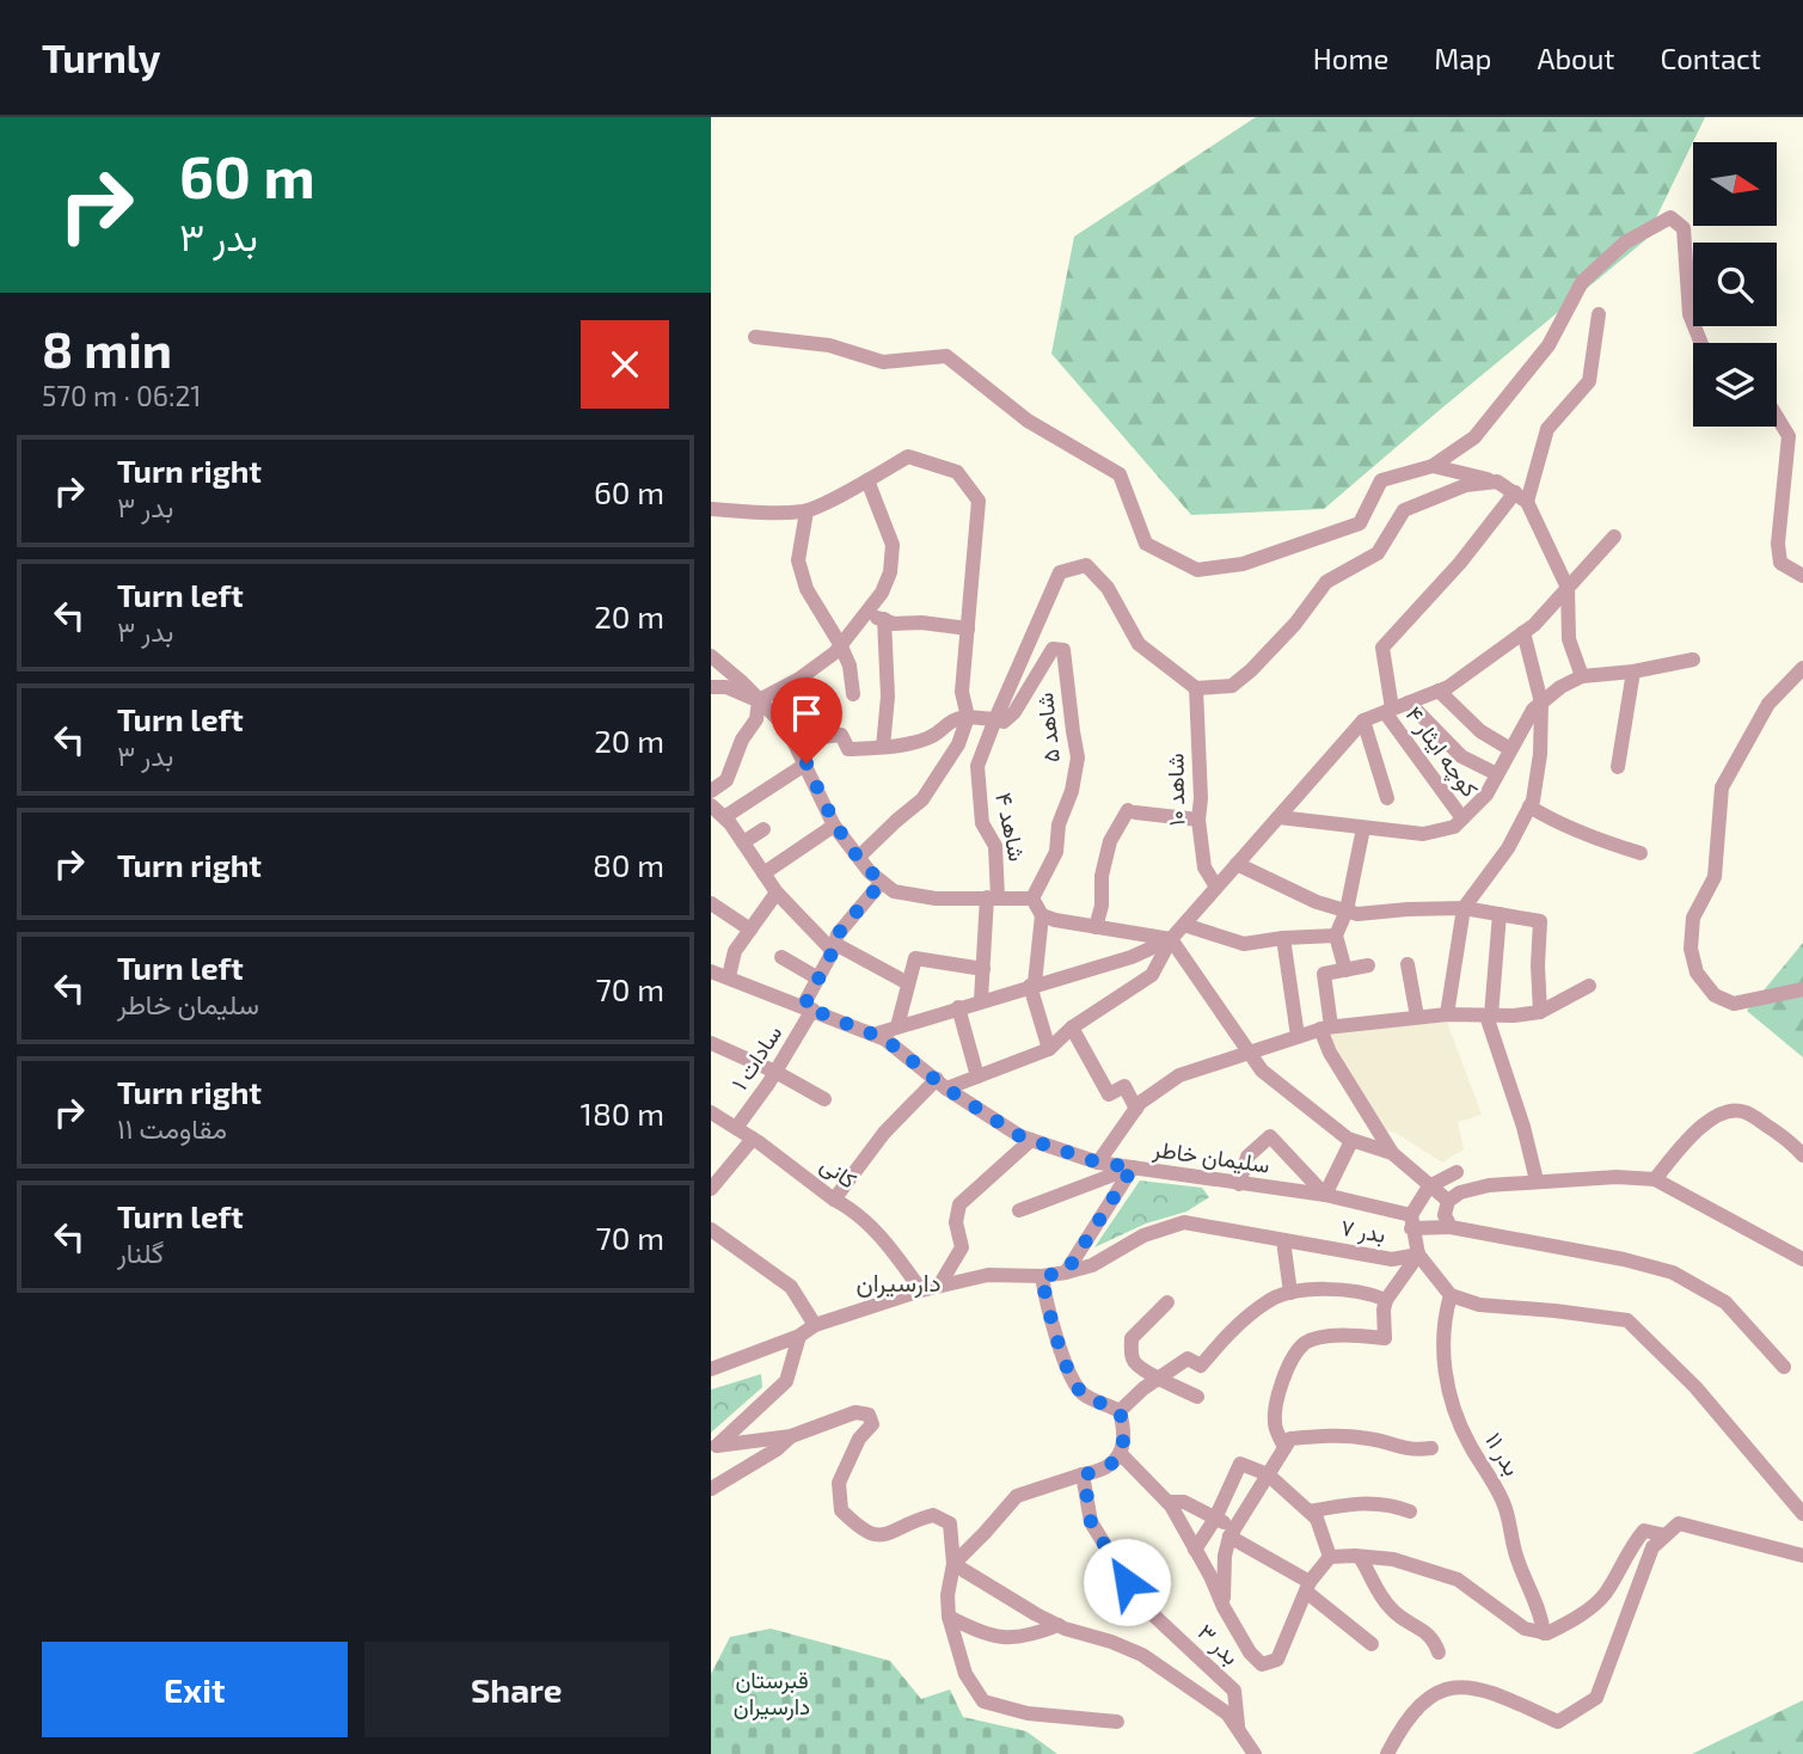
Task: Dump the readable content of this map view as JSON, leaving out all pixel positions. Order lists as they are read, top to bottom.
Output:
{
  "streets": {
    "street": [
      "شاهد ۵",
      "کوچه ایثار ۴",
      "شاهد ۱۰",
      "شاهد ۴",
      "سادات ۱",
      "سلیمان خاطر",
      "کانی",
      "بدر ۷",
      "بدر ۱۱",
      "بدر ۳"
    ]
  },
  "crossings": [
    ["شاهد ۵", "شاهد ۴"],
    ["شاهد ۱۰", "شاهد ۴"],
    ["سادات ۱", "سلیمان خاطر"],
    ["سادات ۱", "کانی"],
    ["کانی", "بدر ۷"]
  ],
  "districts": ["دارسیران"],
  "parks": ["قبرستان دارسیران"],
  "north": "right",
  "page": {
    "header": "Turnly",
    "nav": [
      "Home",
      "Map",
      "About",
      "Contact"
    ],
    "turn": ["60 m", "بدر ۳"],
    "heading": ["8 min", "570 m · 06:21"],
    "list": [
      {
        "name": "Turn right",
        "note": "بدر ۳",
        "value": "60 m"
      },
      {
        "name": "Turn left",
        "note": "بدر ۳",
        "value": "20 m"
      },
      {
        "name": "Turn left",
        "note": "بدر ۳",
        "value": "20 m"
      },
      {
        "name": "Turn right",
        "value": "80 m"
      },
      {
        "name": "Turn left",
        "note": "سلیمان خاطر",
        "value": "70 m"
      },
      {
        "name": "Turn right",
        "note": "مقاومت ۱۱",
        "value": "180 m"
      },
      {
        "name": "Turn left",
        "note": "گلنار",
        "value": "70 m"
      }
    ],
    "buttons": ["Exit", "Share"]
  }
}
